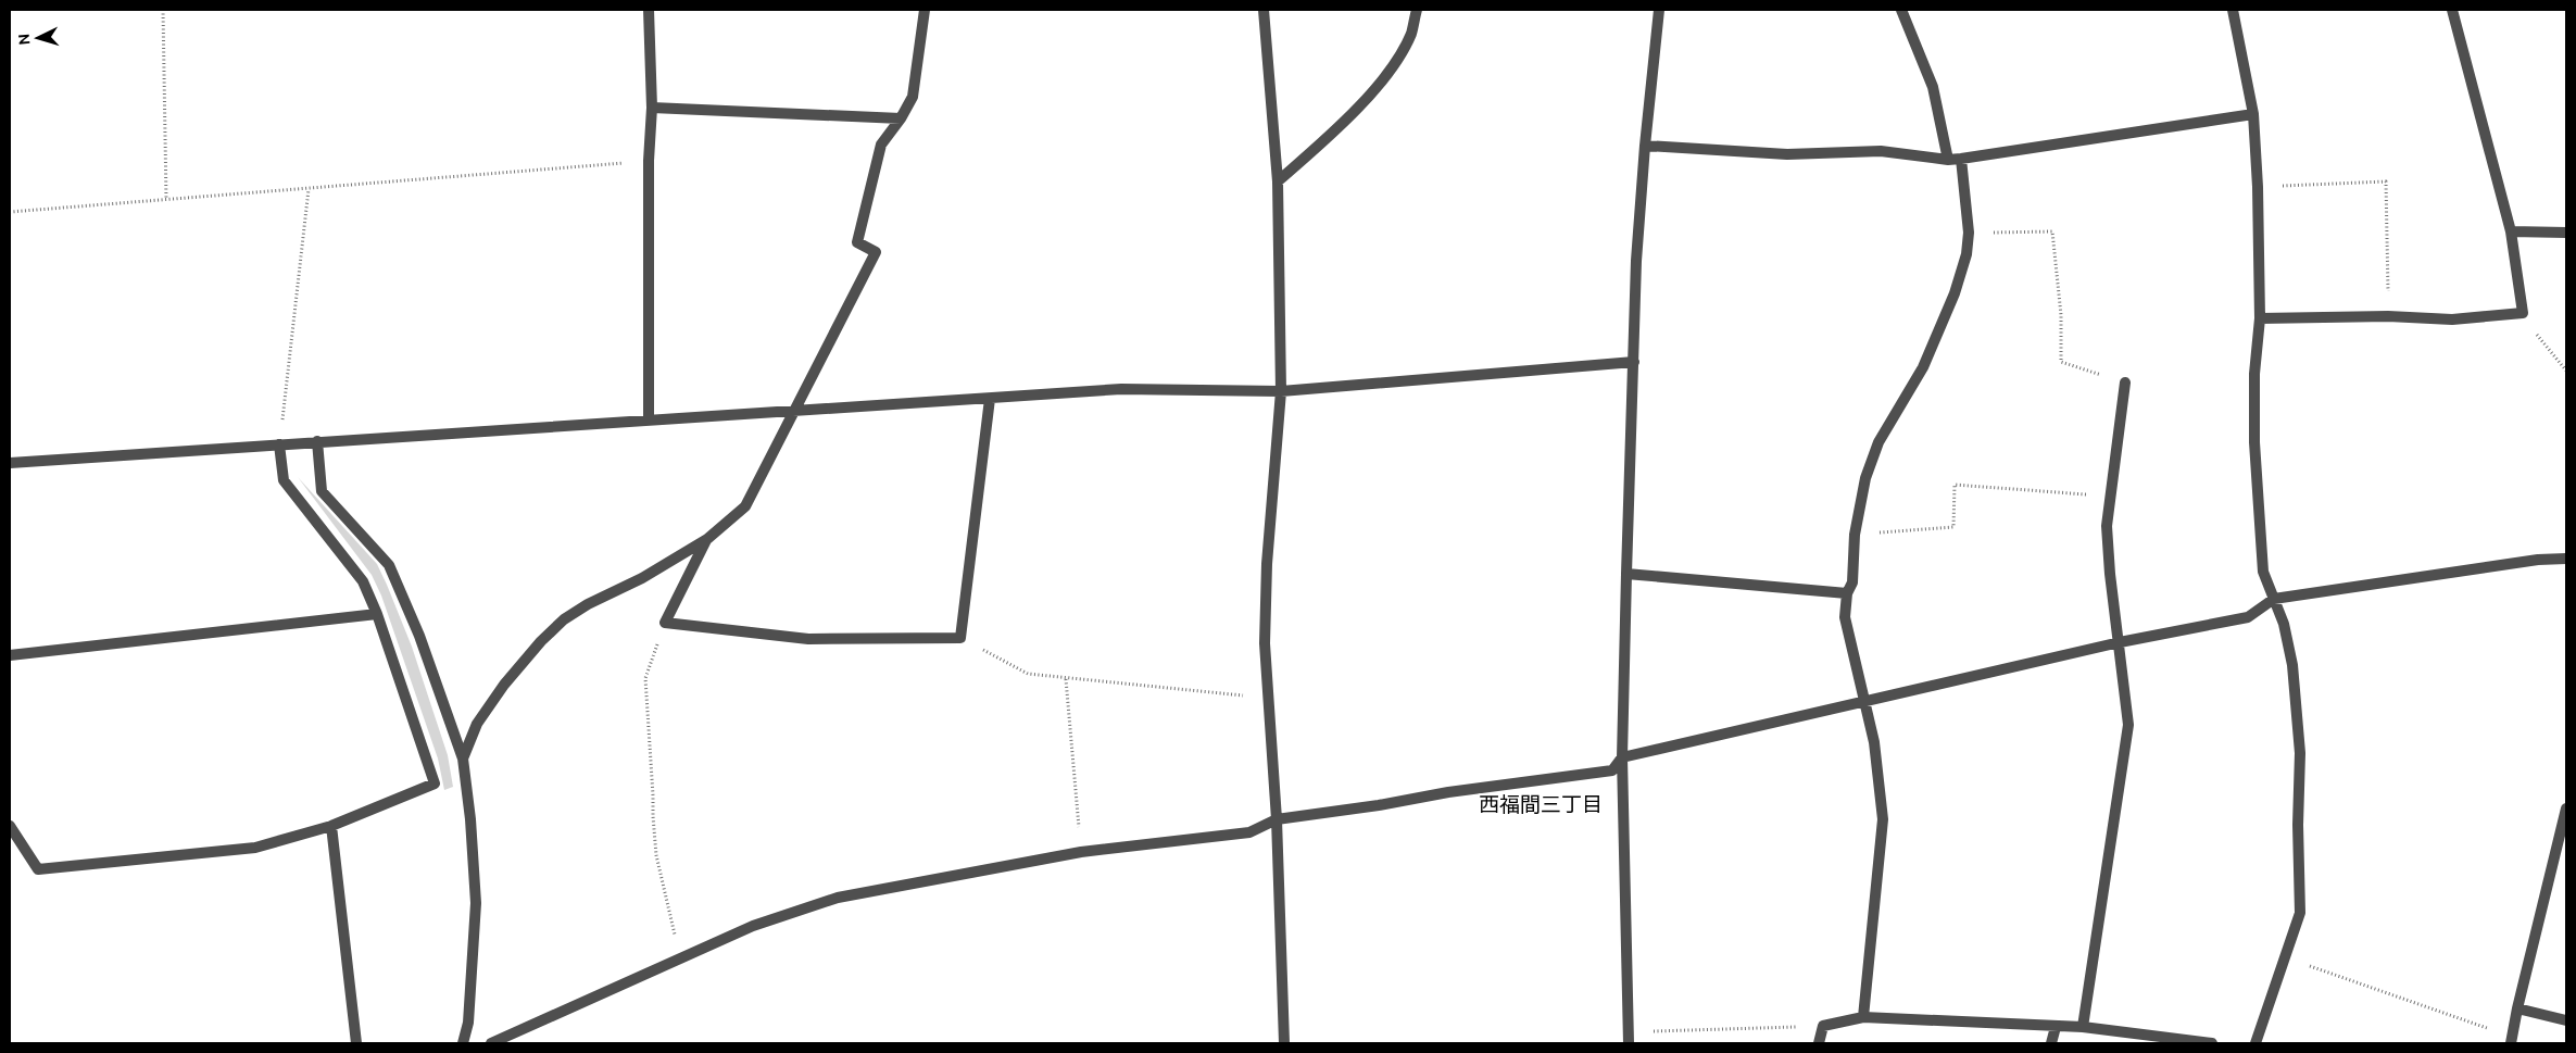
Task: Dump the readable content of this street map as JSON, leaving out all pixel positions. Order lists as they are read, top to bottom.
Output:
{
  "districts": ["西福間三丁目"],
  "north": "left"
}
